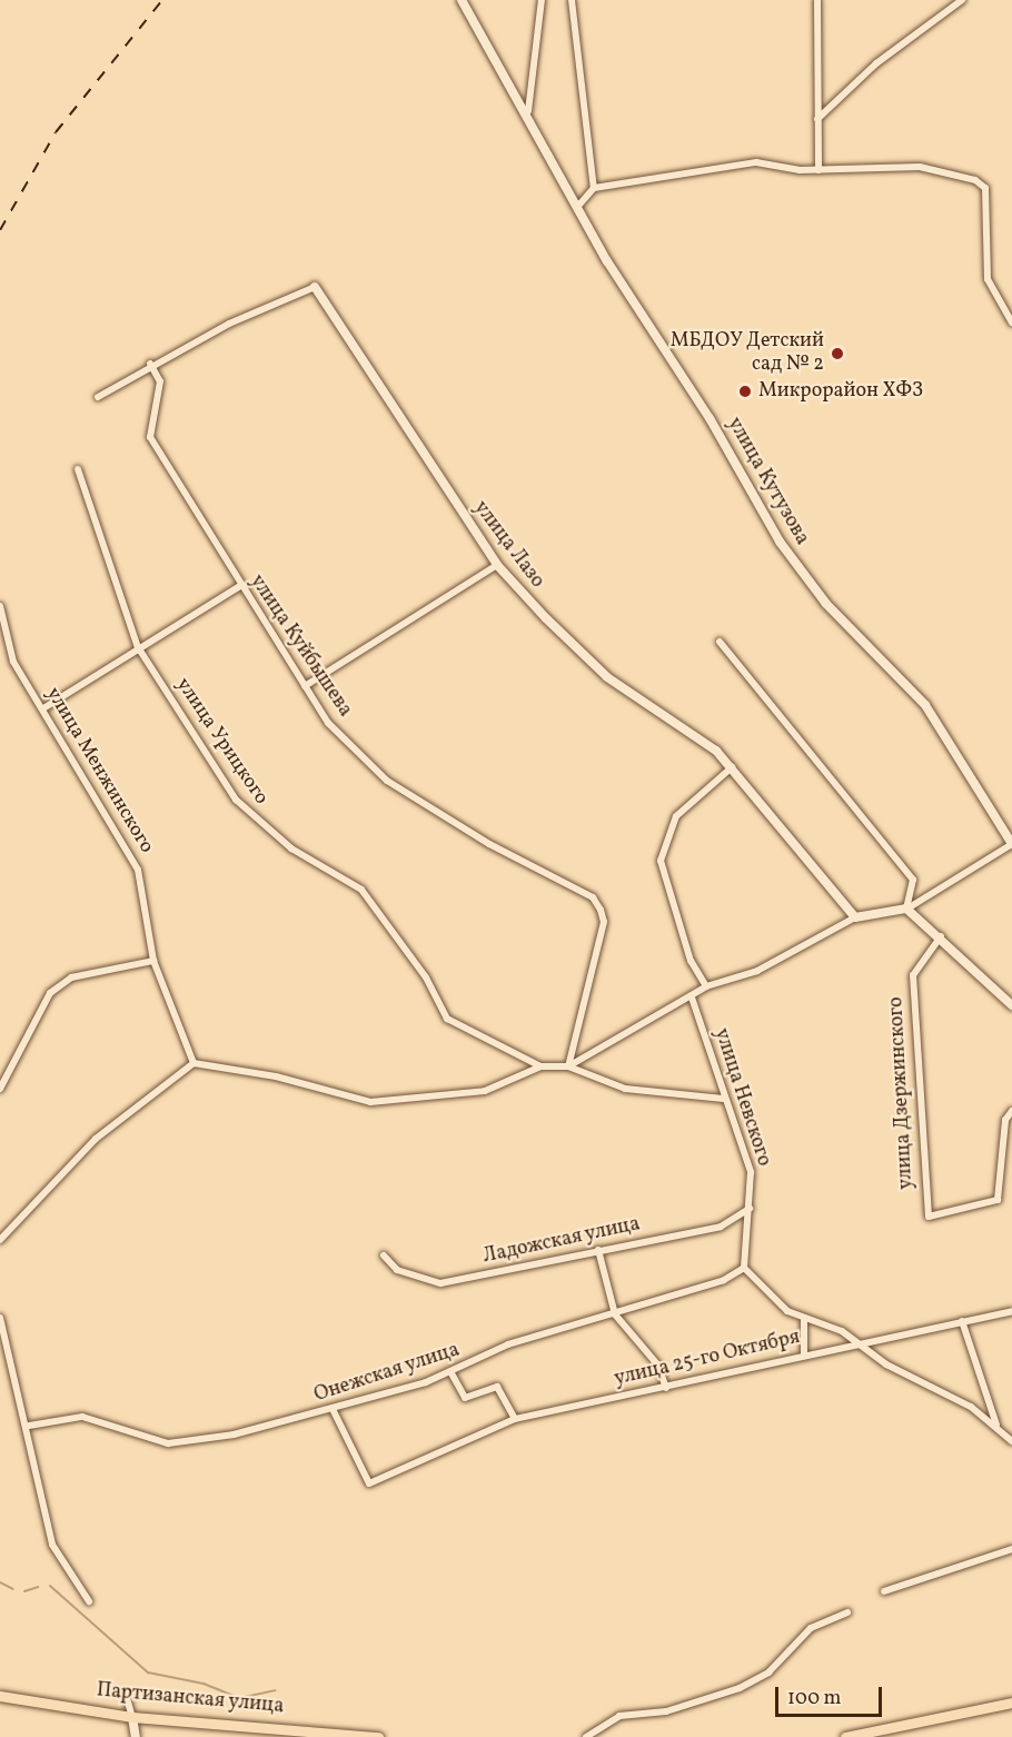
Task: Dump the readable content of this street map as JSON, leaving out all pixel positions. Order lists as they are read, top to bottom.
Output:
{
  "streets": {
    "main road": ["Партизанская улица"],
    "street": [
      "улица Кутузова",
      "улица Лазо",
      "улица Куйбышева",
      "улица Урицкого",
      "улица Менжинского",
      "улица Дзержинского",
      "улица Невского",
      "Ладожская улица",
      "улица 25-го Октября",
      "Онежская улица"
    ]
  },
  "crossings": [
    ["улица Лазо", "улица Куйбышева"],
    ["улица Невского", "Ладожская улица"],
    ["улица Невского", "Онежская улица"],
    ["улица 25-го Октября", "Онежская улица"]
  ],
  "places": ["МБДОУ Детский сад № 2", "Микрорайон ХФЗ"],
  "scale_bar": "100 m"
}
